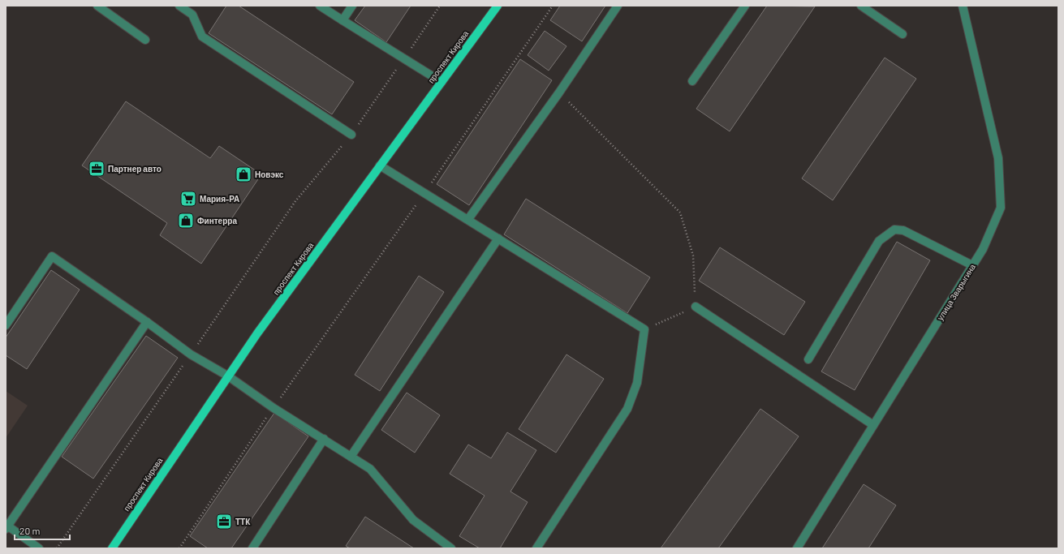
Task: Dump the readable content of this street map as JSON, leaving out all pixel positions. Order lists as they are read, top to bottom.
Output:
{
  "streets": {
    "main road": ["проспект Кирова"],
    "street": ["улица Зварыгина"]
  },
  "places": {
    "office": ["Партнер авто", "ТТК"],
    "shop": ["Новэкс", "Финтерра"],
    "supermarket": ["Мария-РА"]
  },
  "scale_bar": "20 m"
}
